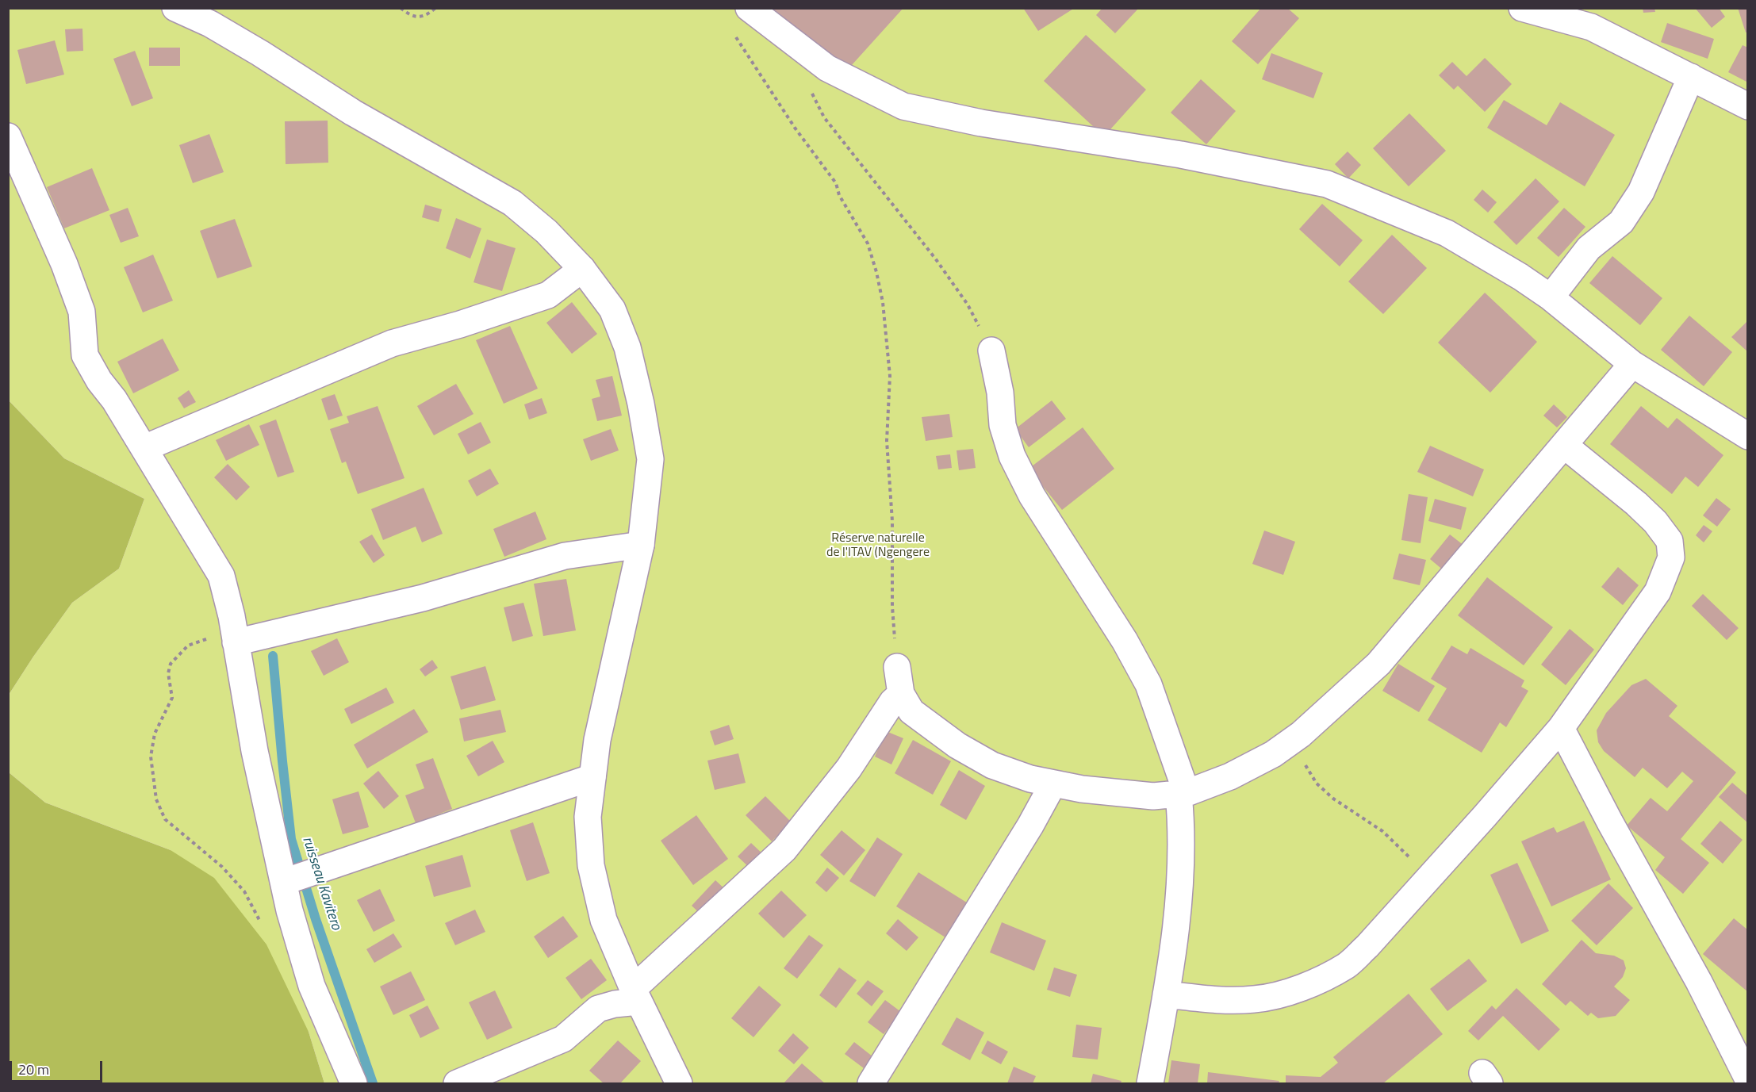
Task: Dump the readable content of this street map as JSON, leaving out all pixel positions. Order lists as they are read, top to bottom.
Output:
{
  "water": ["ruisseau Kavitero"],
  "parks": ["Réserve naturelle de l'ITAV (Ngengere"],
  "scale_bar": "20 m"
}
